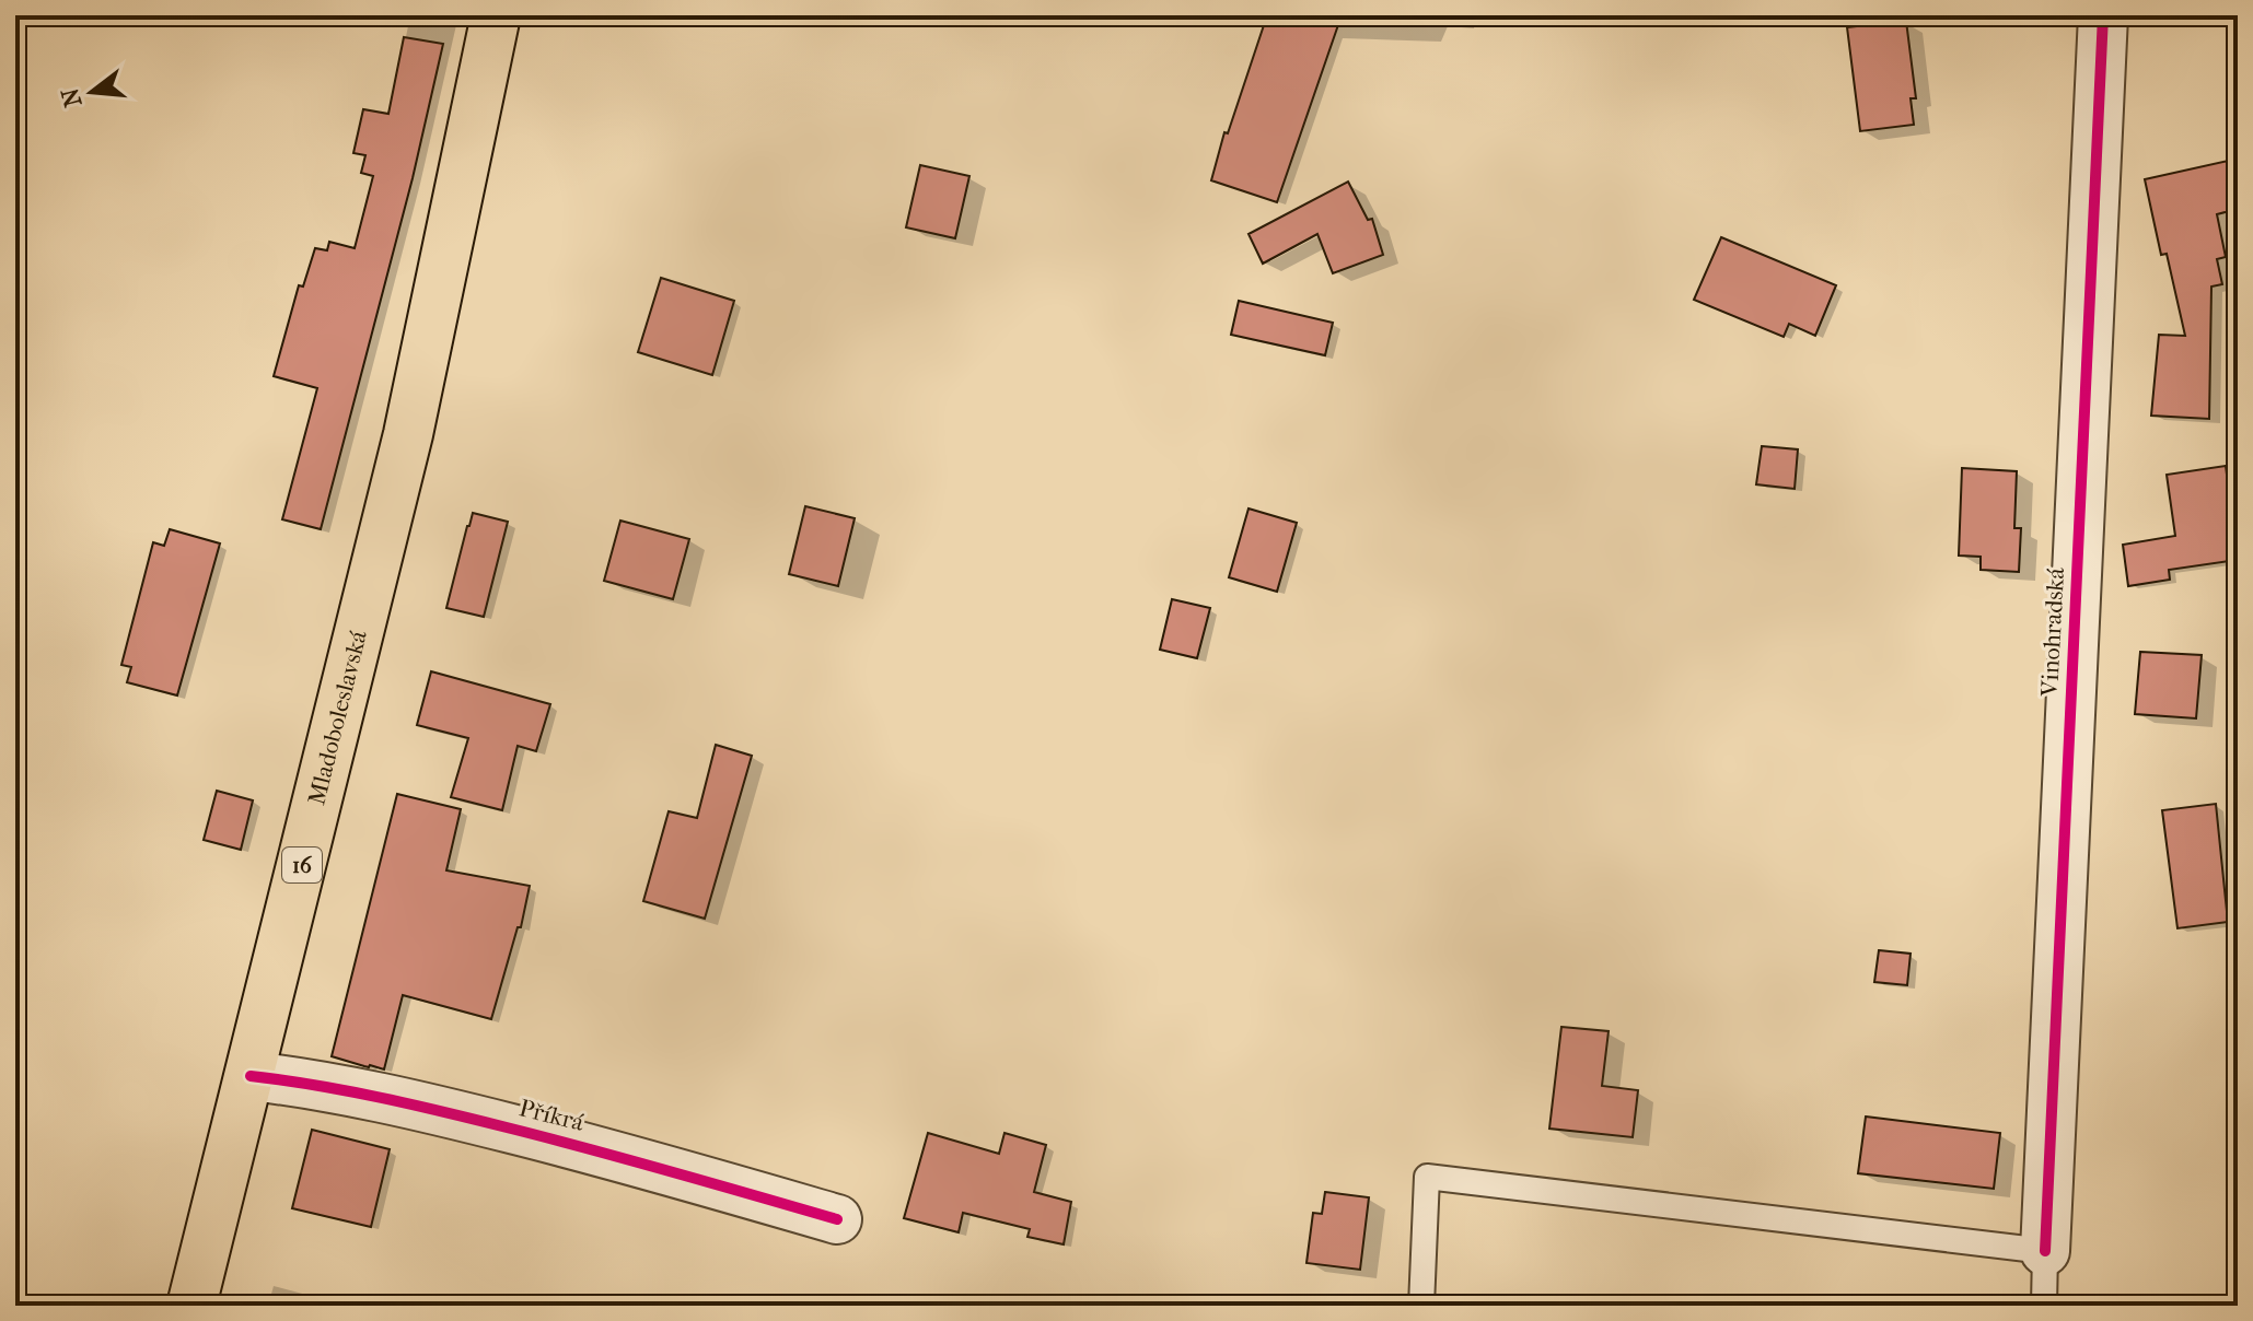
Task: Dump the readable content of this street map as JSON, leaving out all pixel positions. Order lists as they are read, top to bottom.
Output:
{
  "streets": {
    "main road": ["Mladoboleslavská", "16"],
    "street": ["Vinohradská", "Příkrá"]
  },
  "crossings": [
    ["Mladoboleslavská", "Příkrá"]
  ],
  "north": "left"
}
